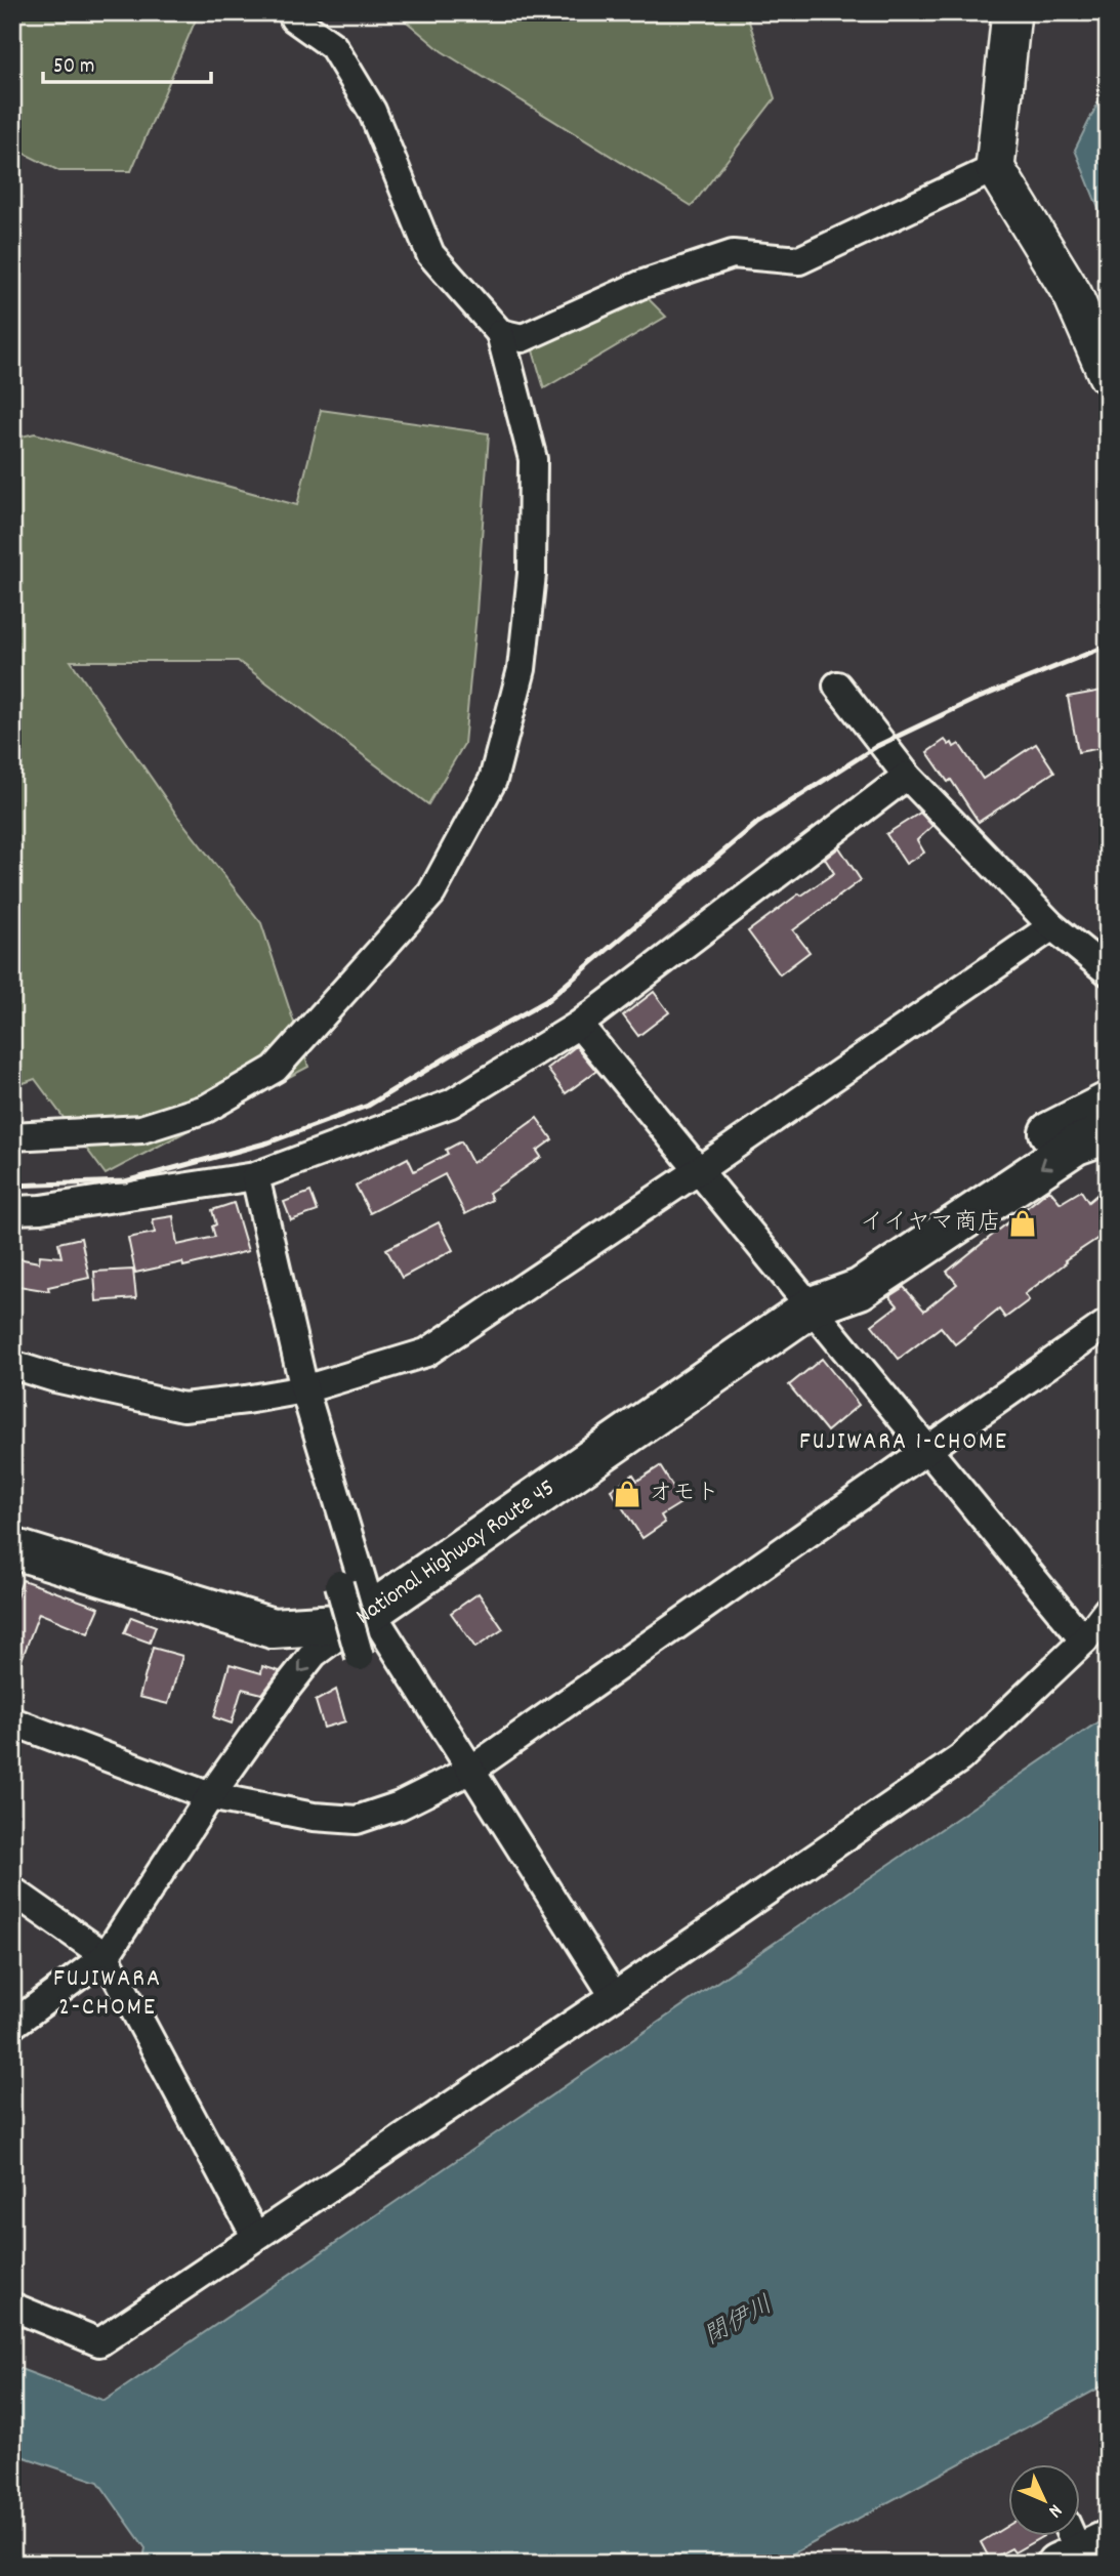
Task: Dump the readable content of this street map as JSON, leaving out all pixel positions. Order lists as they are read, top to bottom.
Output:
{
  "streets": {
    "highway": ["National Highway Route 45"]
  },
  "districts": ["FUJIWARA 1-CHOME", "FUJIWARA 2-CHOME"],
  "water": ["閉伊川"],
  "places": {
    "shop": ["イイヤマ商店", "オモト"]
  },
  "scale_bar": "50 m",
  "north": "bottom right"
}
